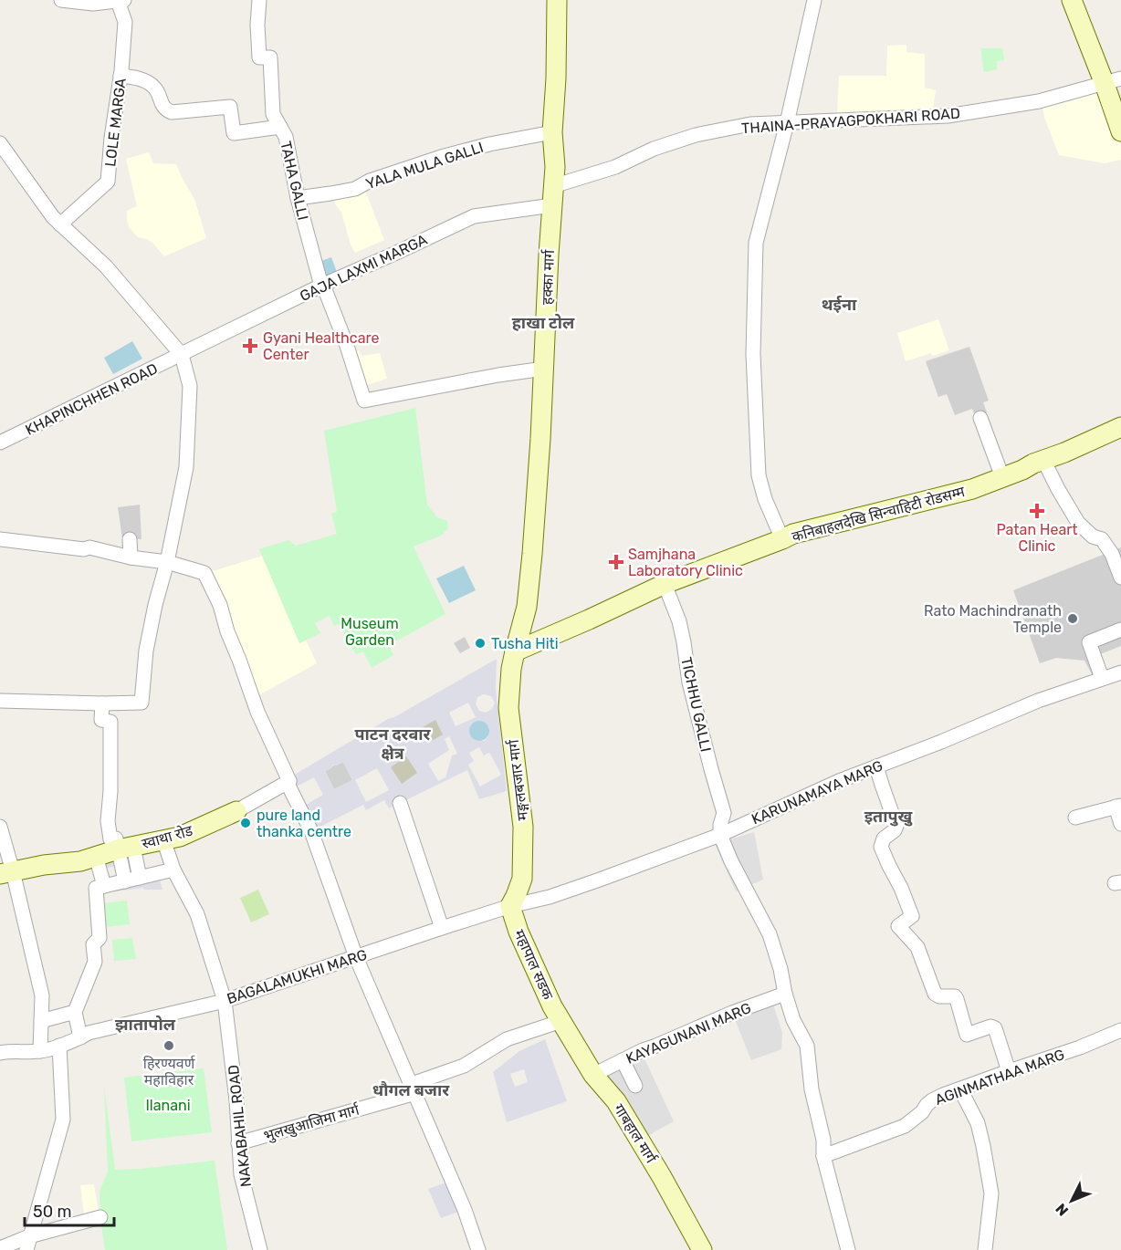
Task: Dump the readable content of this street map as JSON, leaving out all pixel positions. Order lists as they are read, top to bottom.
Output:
{
  "streets": {
    "main road": [
      "हक्का मार्ग",
      "कनिबाहलदेखि सिन्चाहिटी रोडसम्म",
      "मङ्गलबजार मार्ग",
      "स्वाथा रोड",
      "महापाल सडक",
      "गाबहाल मार्ग"
    ],
    "street": [
      "THAINA-PRAYAGPOKHARI ROAD",
      "LOLE MARGA",
      "YALA MULA GALLI",
      "TAHA GALLI",
      "GAJA LAXMI MARGA",
      "KHAPINCHHEN ROAD",
      "TICHHU GALLI",
      "KARUNAMAYA MARG",
      "BAGALAMUKHI MARG",
      "KAYAGUNANI MARG",
      "AGINMATHAA MARG",
      "भुलखुआजिमा मार्ग",
      "NAKABAHIL ROAD"
    ]
  },
  "crossings": [
    ["THAINA-PRAYAGPOKHARI ROAD", "हक्का मार्ग"],
    ["YALA MULA GALLI", "TAHA GALLI"],
    ["YALA MULA GALLI", "हक्का मार्ग"],
    ["TAHA GALLI", "GAJA LAXMI MARGA"],
    ["TAHA GALLI", "हक्का मार्ग"],
    ["GAJA LAXMI MARGA", "हक्का मार्ग"],
    ["GAJA LAXMI MARGA", "KHAPINCHHEN ROAD"],
    ["हक्का मार्ग", "कनिबाहलदेखि सिन्चाहिटी रोडसम्म"],
    ["हक्का मार्ग", "मङ्गलबजार मार्ग"],
    ["कनिबाहलदेखि सिन्चाहिटी रोडसम्म", "TICHHU GALLI"],
    ["कनिबाहलदेखि सिन्चाहिटी रोडसम्म", "मङ्गलबजार मार्ग"],
    ["TICHHU GALLI", "KARUNAMAYA MARG"],
    ["मङ्गलबजार मार्ग", "KARUNAMAYA MARG"],
    ["मङ्गलबजार मार्ग", "महापाल सडक"],
    ["मङ्गलबजार मार्ग", "BAGALAMUKHI MARG"],
    ["KARUNAMAYA MARG", "महापाल सडक"],
    ["KARUNAMAYA MARG", "BAGALAMUKHI MARG"],
    ["स्वाथा रोड", "NAKABAHIL ROAD"],
    ["महापाल सडक", "BAGALAMUKHI MARG"],
    ["महापाल सडक", "भुलखुआजिमा मार्ग"],
    ["महापाल सडक", "गाबहाल मार्ग"],
    ["BAGALAMUKHI MARG", "NAKABAHIL ROAD"],
    ["KAYAGUNANI MARG", "गाबहाल मार्ग"],
    ["भुलखुआजिमा मार्ग", "NAKABAHIL ROAD"],
    ["भुलखुआजिमा मार्ग", "गाबहाल मार्ग"]
  ],
  "districts": [
    "थईना",
    "हाखा टोल",
    "पाटन दरवार क्षेत्र",
    "इतापुखु",
    "झातापोल",
    "धौगल बजार"
  ],
  "parks": ["Museum Garden", "Ilanani"],
  "places": {
    "health": ["Gyani Healthcare Center", "Patan Heart Clinic", "Samjhana Laboratory Clinic"],
    "other": [
      "Rato Machindranath Temple",
      "Tusha Hiti",
      "pure land thanka centre",
      "हिरण्यवर्ण महाविहार"
    ]
  },
  "scale_bar": "50 m",
  "north": "bottom left"
}
